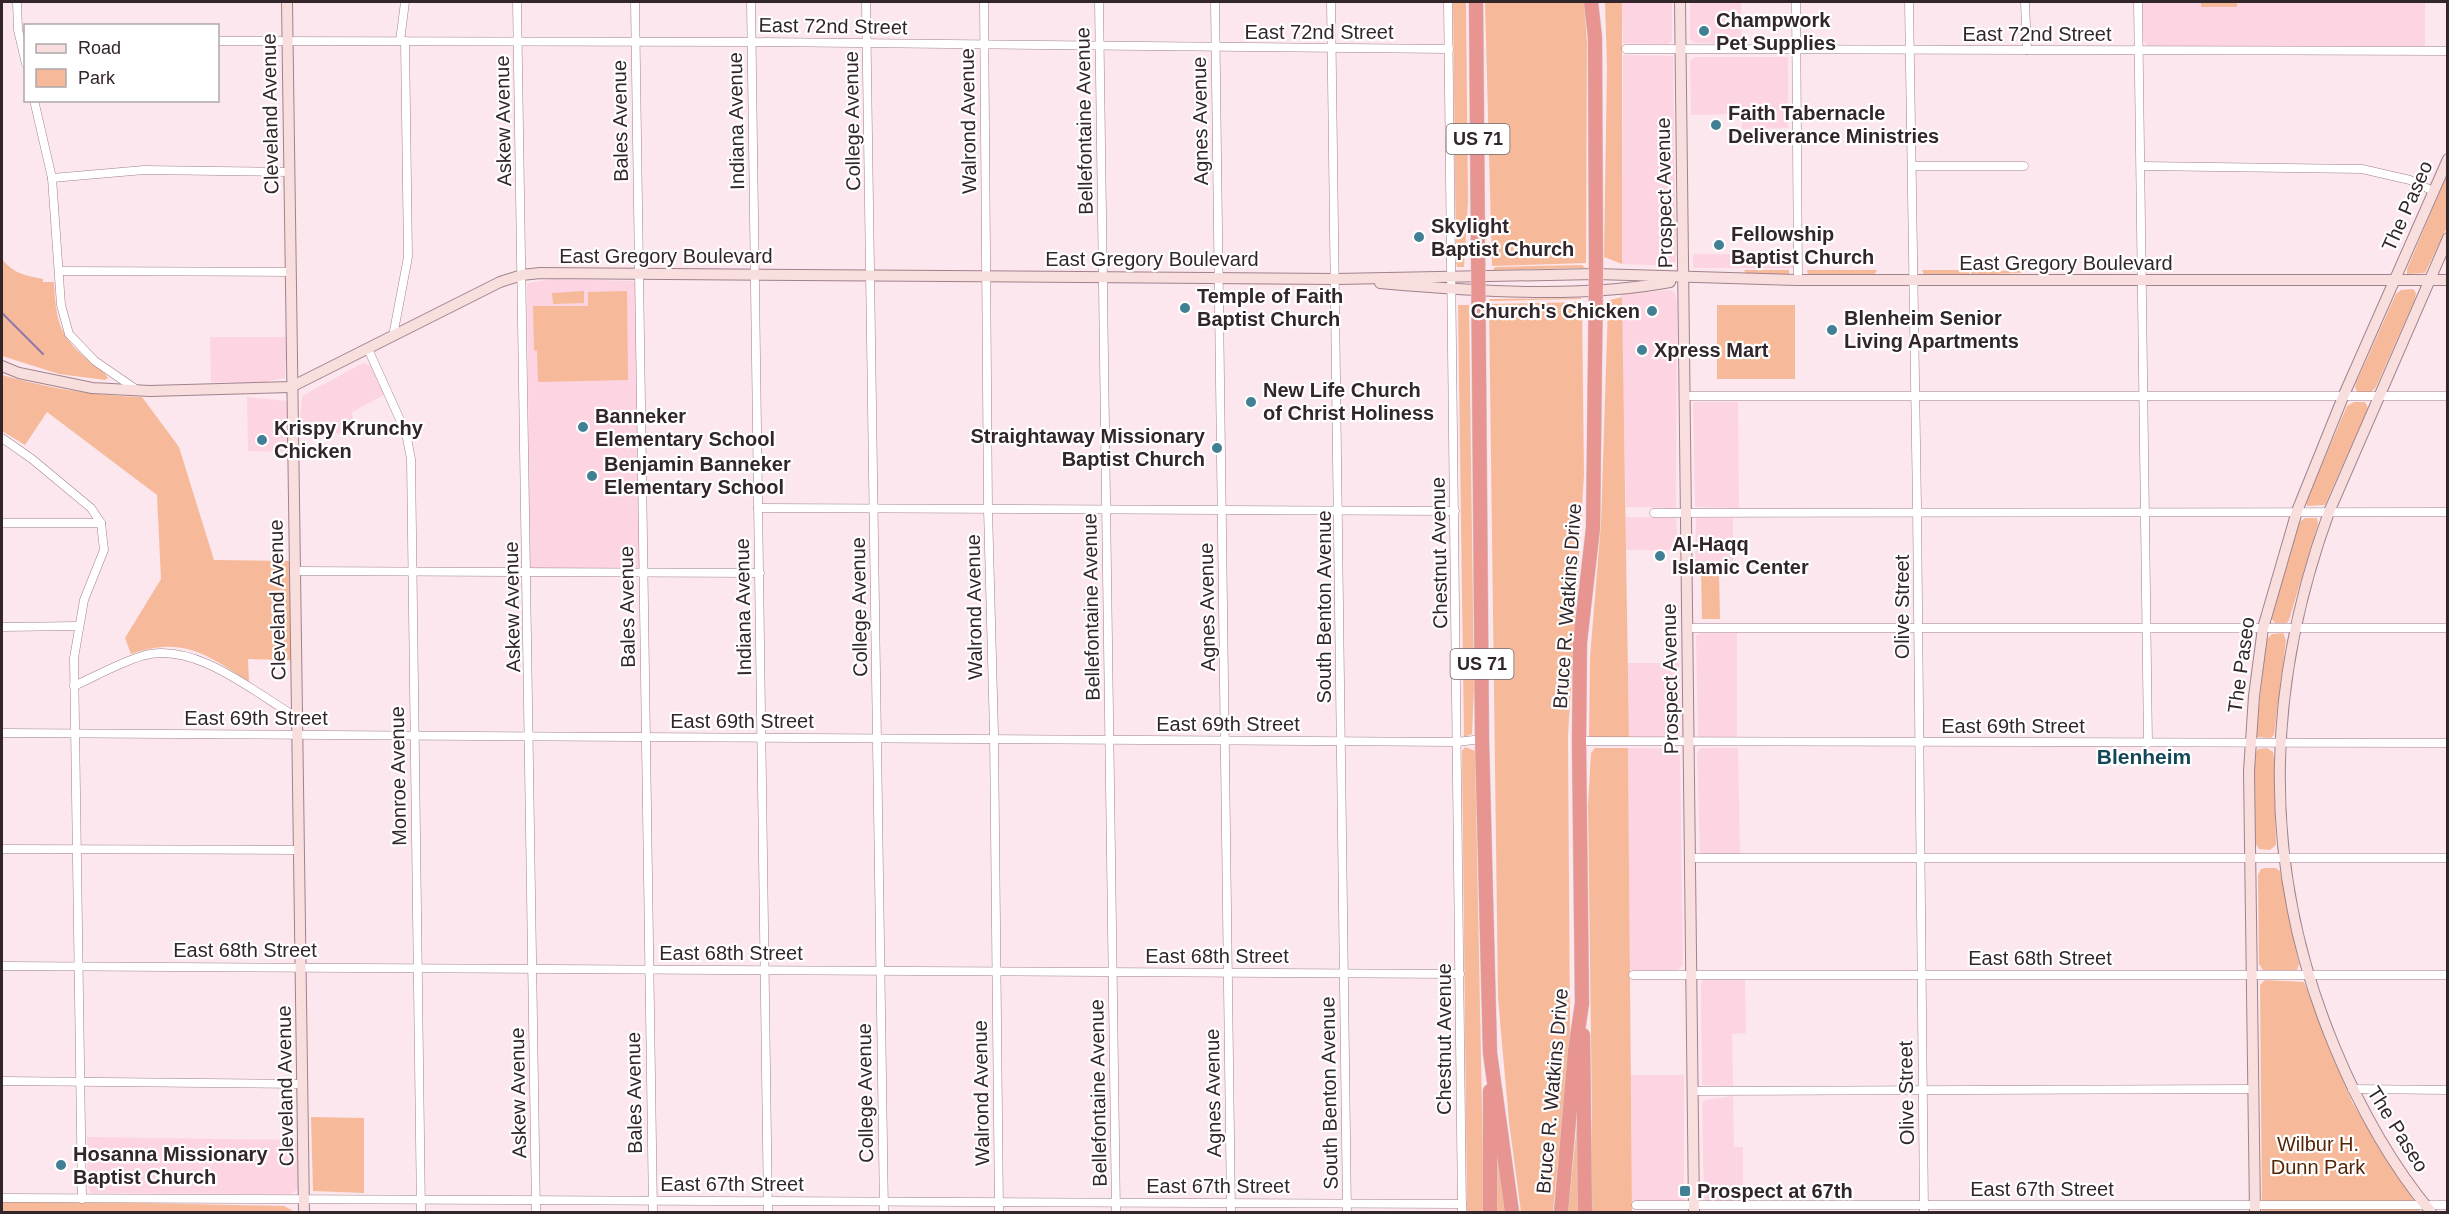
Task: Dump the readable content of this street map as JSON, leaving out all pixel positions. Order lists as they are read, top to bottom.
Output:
{
  "streets": {
    "highway": ["US 71", "Bruce R. Watkins Drive"],
    "main road": [
      "Cleveland Avenue",
      "Prospect Avenue",
      "The Paseo",
      "East Gregory Boulevard"
    ],
    "street": [
      "East 72nd Street",
      "Askew Avenue",
      "Bales Avenue",
      "Indiana Avenue",
      "College Avenue",
      "Walrond Avenue",
      "Bellefontaine Avenue",
      "Agnes Avenue",
      "Chestnut Avenue",
      "South Benton Avenue",
      "Olive Street",
      "East 69th Street",
      "Monroe Avenue",
      "East 68th Street",
      "East 67th Street"
    ]
  },
  "crossings": [
    ["East 72nd Street", "Cleveland Avenue"],
    ["East 72nd Street", "Askew Avenue"],
    ["East 72nd Street", "Bales Avenue"],
    ["East 72nd Street", "Indiana Avenue"],
    ["East 72nd Street", "College Avenue"],
    ["East 72nd Street", "Walrond Avenue"],
    ["East 72nd Street", "Bellefontaine Avenue"],
    ["East 72nd Street", "Agnes Avenue"],
    ["East 72nd Street", "Prospect Avenue"],
    ["East 72nd Street", "Chestnut Avenue"],
    ["East 72nd Street", "South Benton Avenue"],
    ["East 72nd Street", "Olive Street"],
    ["Cleveland Avenue", "East Gregory Boulevard"],
    ["Cleveland Avenue", "East 69th Street"],
    ["Cleveland Avenue", "East 68th Street"],
    ["Cleveland Avenue", "East 67th Street"],
    ["Askew Avenue", "East Gregory Boulevard"],
    ["Askew Avenue", "East 69th Street"],
    ["Askew Avenue", "East 68th Street"],
    ["Askew Avenue", "East 67th Street"],
    ["Bales Avenue", "East Gregory Boulevard"],
    ["Bales Avenue", "East 69th Street"],
    ["Bales Avenue", "East 68th Street"],
    ["Bales Avenue", "East 67th Street"],
    ["Indiana Avenue", "East Gregory Boulevard"],
    ["Indiana Avenue", "East 69th Street"],
    ["Indiana Avenue", "East 68th Street"],
    ["Indiana Avenue", "East 67th Street"],
    ["College Avenue", "East Gregory Boulevard"],
    ["College Avenue", "East 69th Street"],
    ["College Avenue", "East 68th Street"],
    ["College Avenue", "East 67th Street"],
    ["Walrond Avenue", "East Gregory Boulevard"],
    ["Walrond Avenue", "East 69th Street"],
    ["Walrond Avenue", "East 68th Street"],
    ["Walrond Avenue", "East 67th Street"],
    ["Bellefontaine Avenue", "East Gregory Boulevard"],
    ["Bellefontaine Avenue", "East 69th Street"],
    ["Bellefontaine Avenue", "East 68th Street"],
    ["Bellefontaine Avenue", "East 67th Street"],
    ["Agnes Avenue", "East Gregory Boulevard"],
    ["Agnes Avenue", "East 69th Street"],
    ["Agnes Avenue", "East 68th Street"],
    ["Agnes Avenue", "East 67th Street"],
    ["Prospect Avenue", "East Gregory Boulevard"],
    ["Prospect Avenue", "East 69th Street"],
    ["Prospect Avenue", "East 68th Street"],
    ["Prospect Avenue", "East 67th Street"],
    ["The Paseo", "East Gregory Boulevard"],
    ["The Paseo", "East 69th Street"],
    ["The Paseo", "East 68th Street"],
    ["The Paseo", "East 67th Street"],
    ["East Gregory Boulevard", "Chestnut Avenue"],
    ["East Gregory Boulevard", "Bruce R. Watkins Drive"],
    ["East Gregory Boulevard", "South Benton Avenue"],
    ["East Gregory Boulevard", "Olive Street"],
    ["East Gregory Boulevard", "Monroe Avenue"],
    ["Chestnut Avenue", "East 69th Street"],
    ["Chestnut Avenue", "East 68th Street"],
    ["Chestnut Avenue", "East 67th Street"],
    ["Bruce R. Watkins Drive", "East 69th Street"],
    ["South Benton Avenue", "East 69th Street"],
    ["South Benton Avenue", "East 68th Street"],
    ["South Benton Avenue", "East 67th Street"],
    ["Olive Street", "East 69th Street"],
    ["Olive Street", "East 68th Street"],
    ["Olive Street", "East 67th Street"],
    ["East 69th Street", "Monroe Avenue"],
    ["Monroe Avenue", "East 68th Street"],
    ["Monroe Avenue", "East 67th Street"]
  ],
  "districts": ["Blenheim"],
  "parks": ["Wilbur H. Dunn Park"],
  "places": {
    "other": [
      "Champwork Pet Supplies",
      "Faith Tabernacle Deliverance Ministries",
      "Skylight Baptist Church",
      "Fellowship Baptist Church",
      "Temple of Faith Baptist Church",
      "Church's Chicken",
      "Blenheim Senior Living Apartments",
      "Xpress Mart",
      "New Life Church of Christ Holiness",
      "Banneker Elementary School",
      "Krispy Krunchy Chicken",
      "Straightaway Missionary Baptist Church",
      "Benjamin Banneker Elementary School",
      "Al-Haqq Islamic Center",
      "Hosanna Missionary Baptist Church"
    ],
    "transit": ["Prospect at 67th"]
  },
  "legend": ["Road", "Park"]
}
